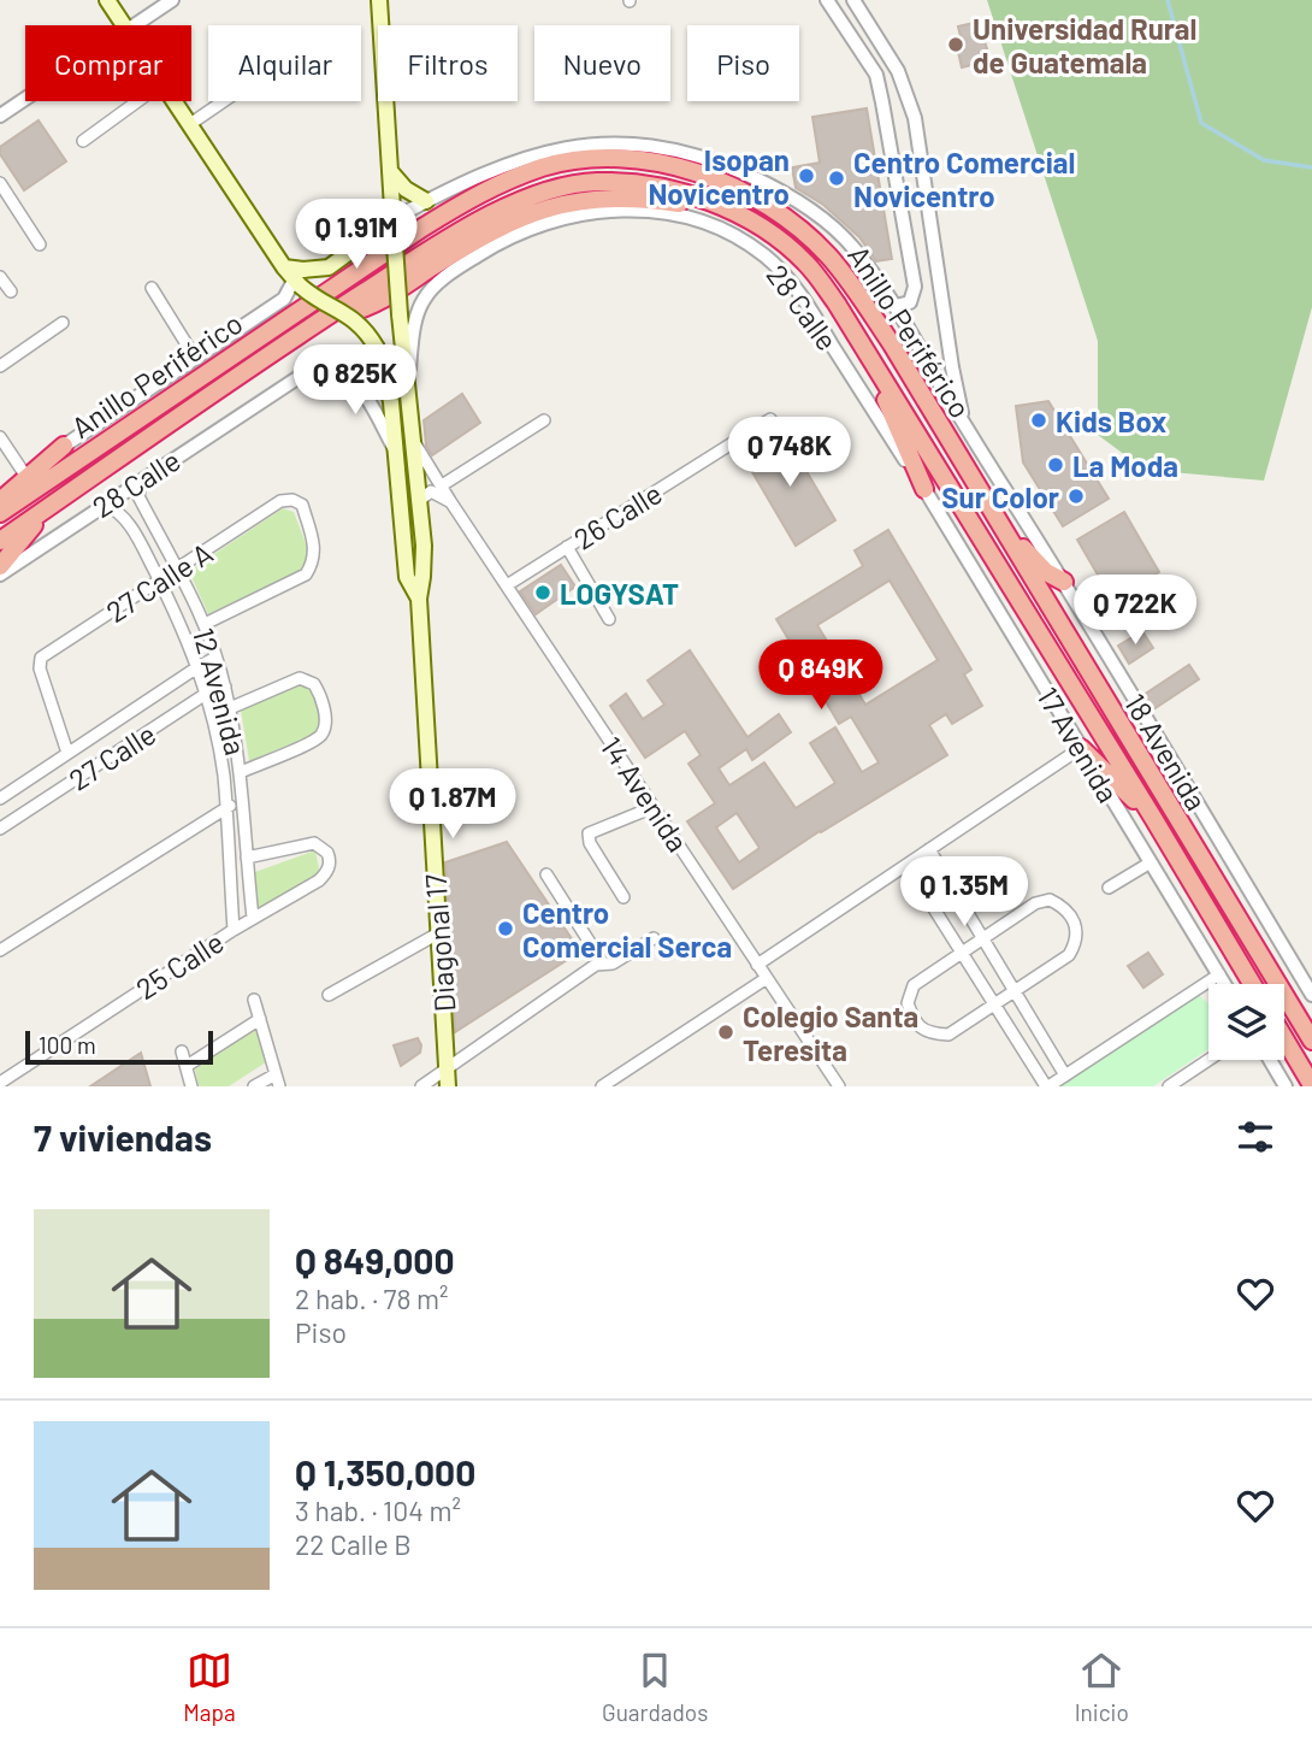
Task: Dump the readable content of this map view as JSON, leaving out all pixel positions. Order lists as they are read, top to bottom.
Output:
{
  "streets": {
    "highway": ["Anillo Periférico"],
    "main road": ["Diagonal 17"],
    "street": [
      "28 Calle",
      "26 Calle",
      "27 Calle A",
      "12 Avenida",
      "17 Avenida",
      "18 Avenida",
      "27 Calle",
      "14 Avenida",
      "25 Calle"
    ]
  },
  "crossings": [
    ["28 Calle", "12 Avenida"],
    ["28 Calle", "17 Avenida"],
    ["28 Calle", "Diagonal 17"],
    ["Anillo Periférico", "18 Avenida"],
    ["Anillo Periférico", "Diagonal 17"],
    ["26 Calle", "14 Avenida"],
    ["27 Calle A", "12 Avenida"],
    ["27 Calle A", "27 Calle"],
    ["12 Avenida", "27 Calle"],
    ["12 Avenida", "25 Calle"],
    ["14 Avenida", "Diagonal 17"]
  ],
  "places": [
    "Universidad Rural de Guatemala",
    "Isopan Novicentro",
    "Centro Comercial Novicentro",
    "Kids Box",
    "La Moda",
    "Sur Color",
    "LOGYSAT",
    "Centro Comercial Serca",
    "Colegio Santa Teresita"
  ],
  "scale_bar": "100 m",
  "page": {
    "chip": [
      "Comprar",
      "Alquilar",
      "Filtros",
      "Nuevo",
      "Piso"
    ],
    "price": [
      "Q 1.91M",
      "Q 825K",
      "Q 748K",
      "Q 722K",
      "Q 849K",
      "Q 1.87M",
      "Q 1.35M"
    ],
    "scale": "100 m",
    "heading": "7 viviendas",
    "list": [
      {
        "name": "Q 849,000",
        "note": "2 hab. · 78 m² · Piso"
      },
      {
        "name": "Q 1,350,000",
        "note": "3 hab. · 104 m² · 22 Calle B"
      }
    ],
    "tabs": ["Mapa", "Guardados", "Inicio"]
  }
}
